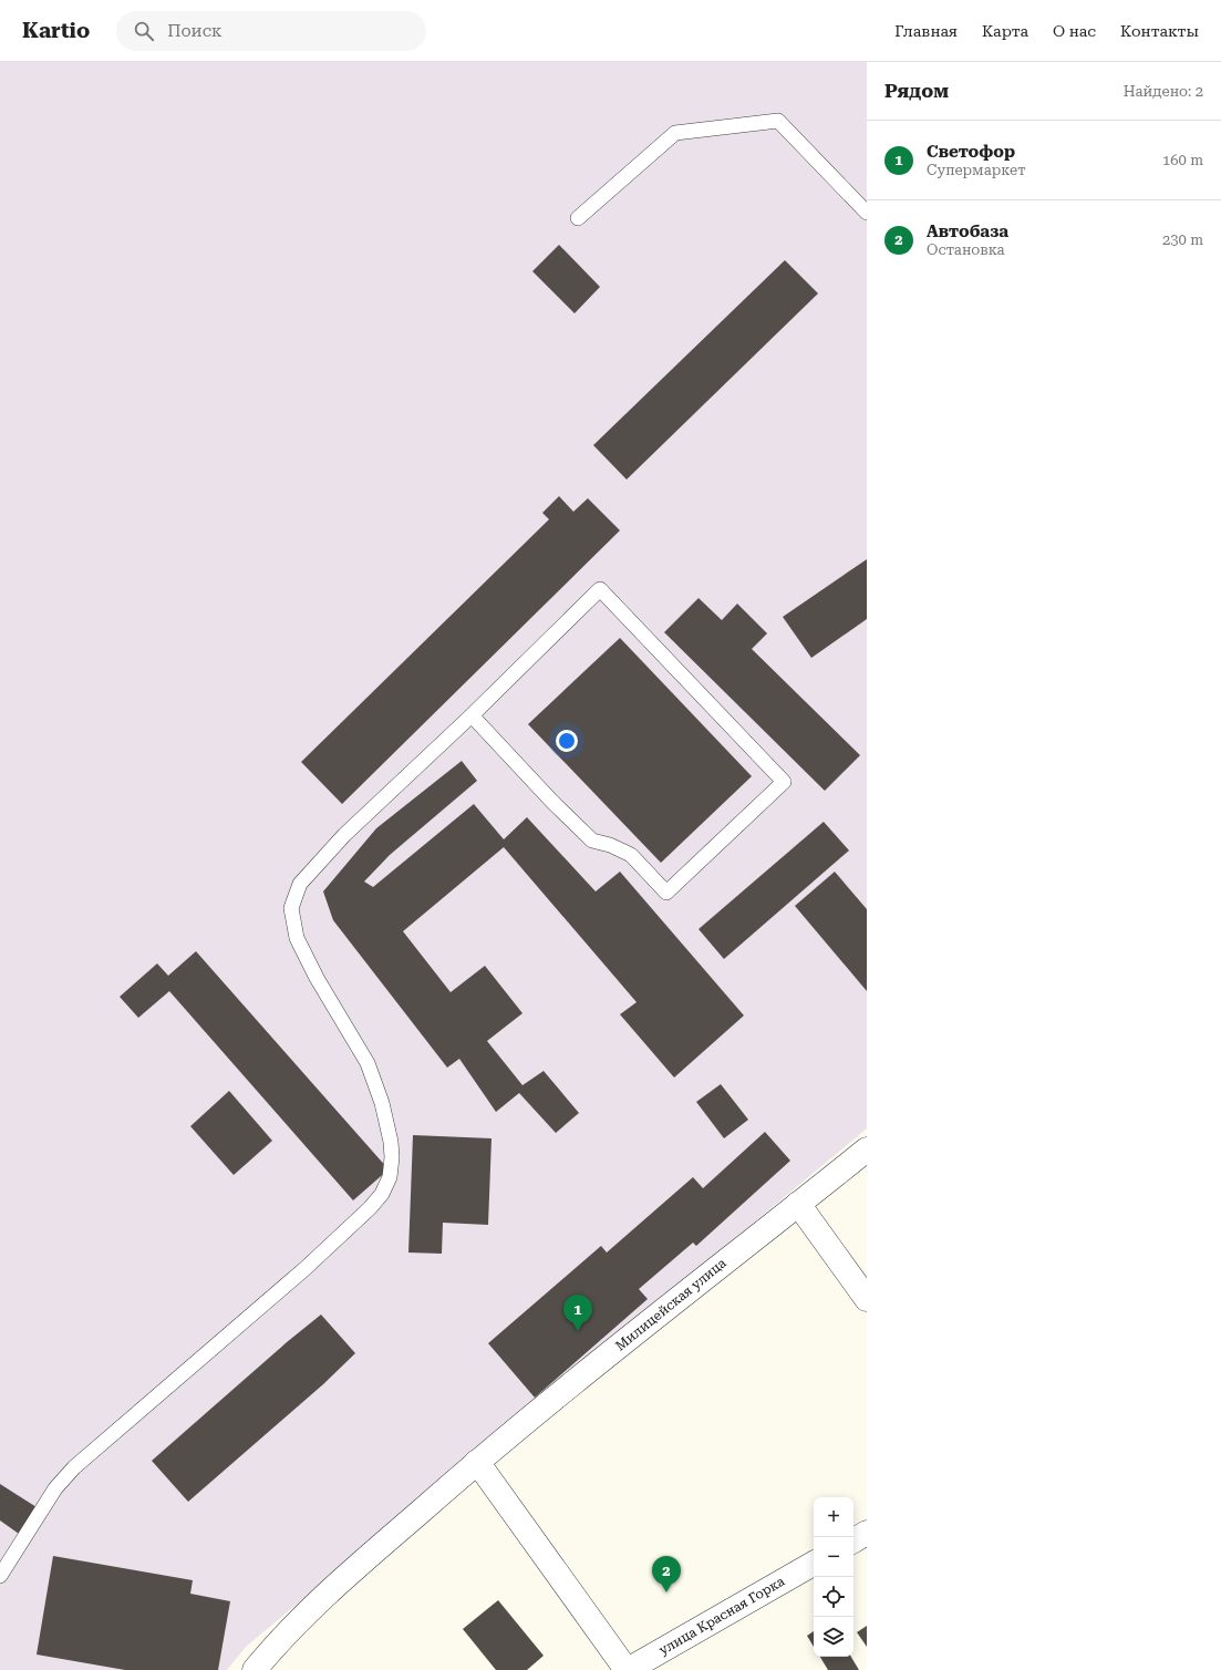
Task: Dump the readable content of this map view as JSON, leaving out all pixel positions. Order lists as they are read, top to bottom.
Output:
{
  "streets": {
    "street": ["Милицейская улица", "улица Красная Горка"]
  },
  "page": {
    "header": "Kartio",
    "search": "Поиск",
    "nav": [
      "Главная",
      "Карта",
      "О нас",
      "Контакты"
    ],
    "heading": ["Рядом", "Найдено: 2"],
    "list": [
      {
        "mark": "1",
        "name": "Светофор",
        "note": "Супермаркет",
        "value": "160 m"
      },
      {
        "mark": "2",
        "name": "Автобаза",
        "note": "Остановка",
        "value": "230 m"
      }
    ],
    "pins": ["1", "2"],
    "map_buttons": ["+", "−"]
  }
}
